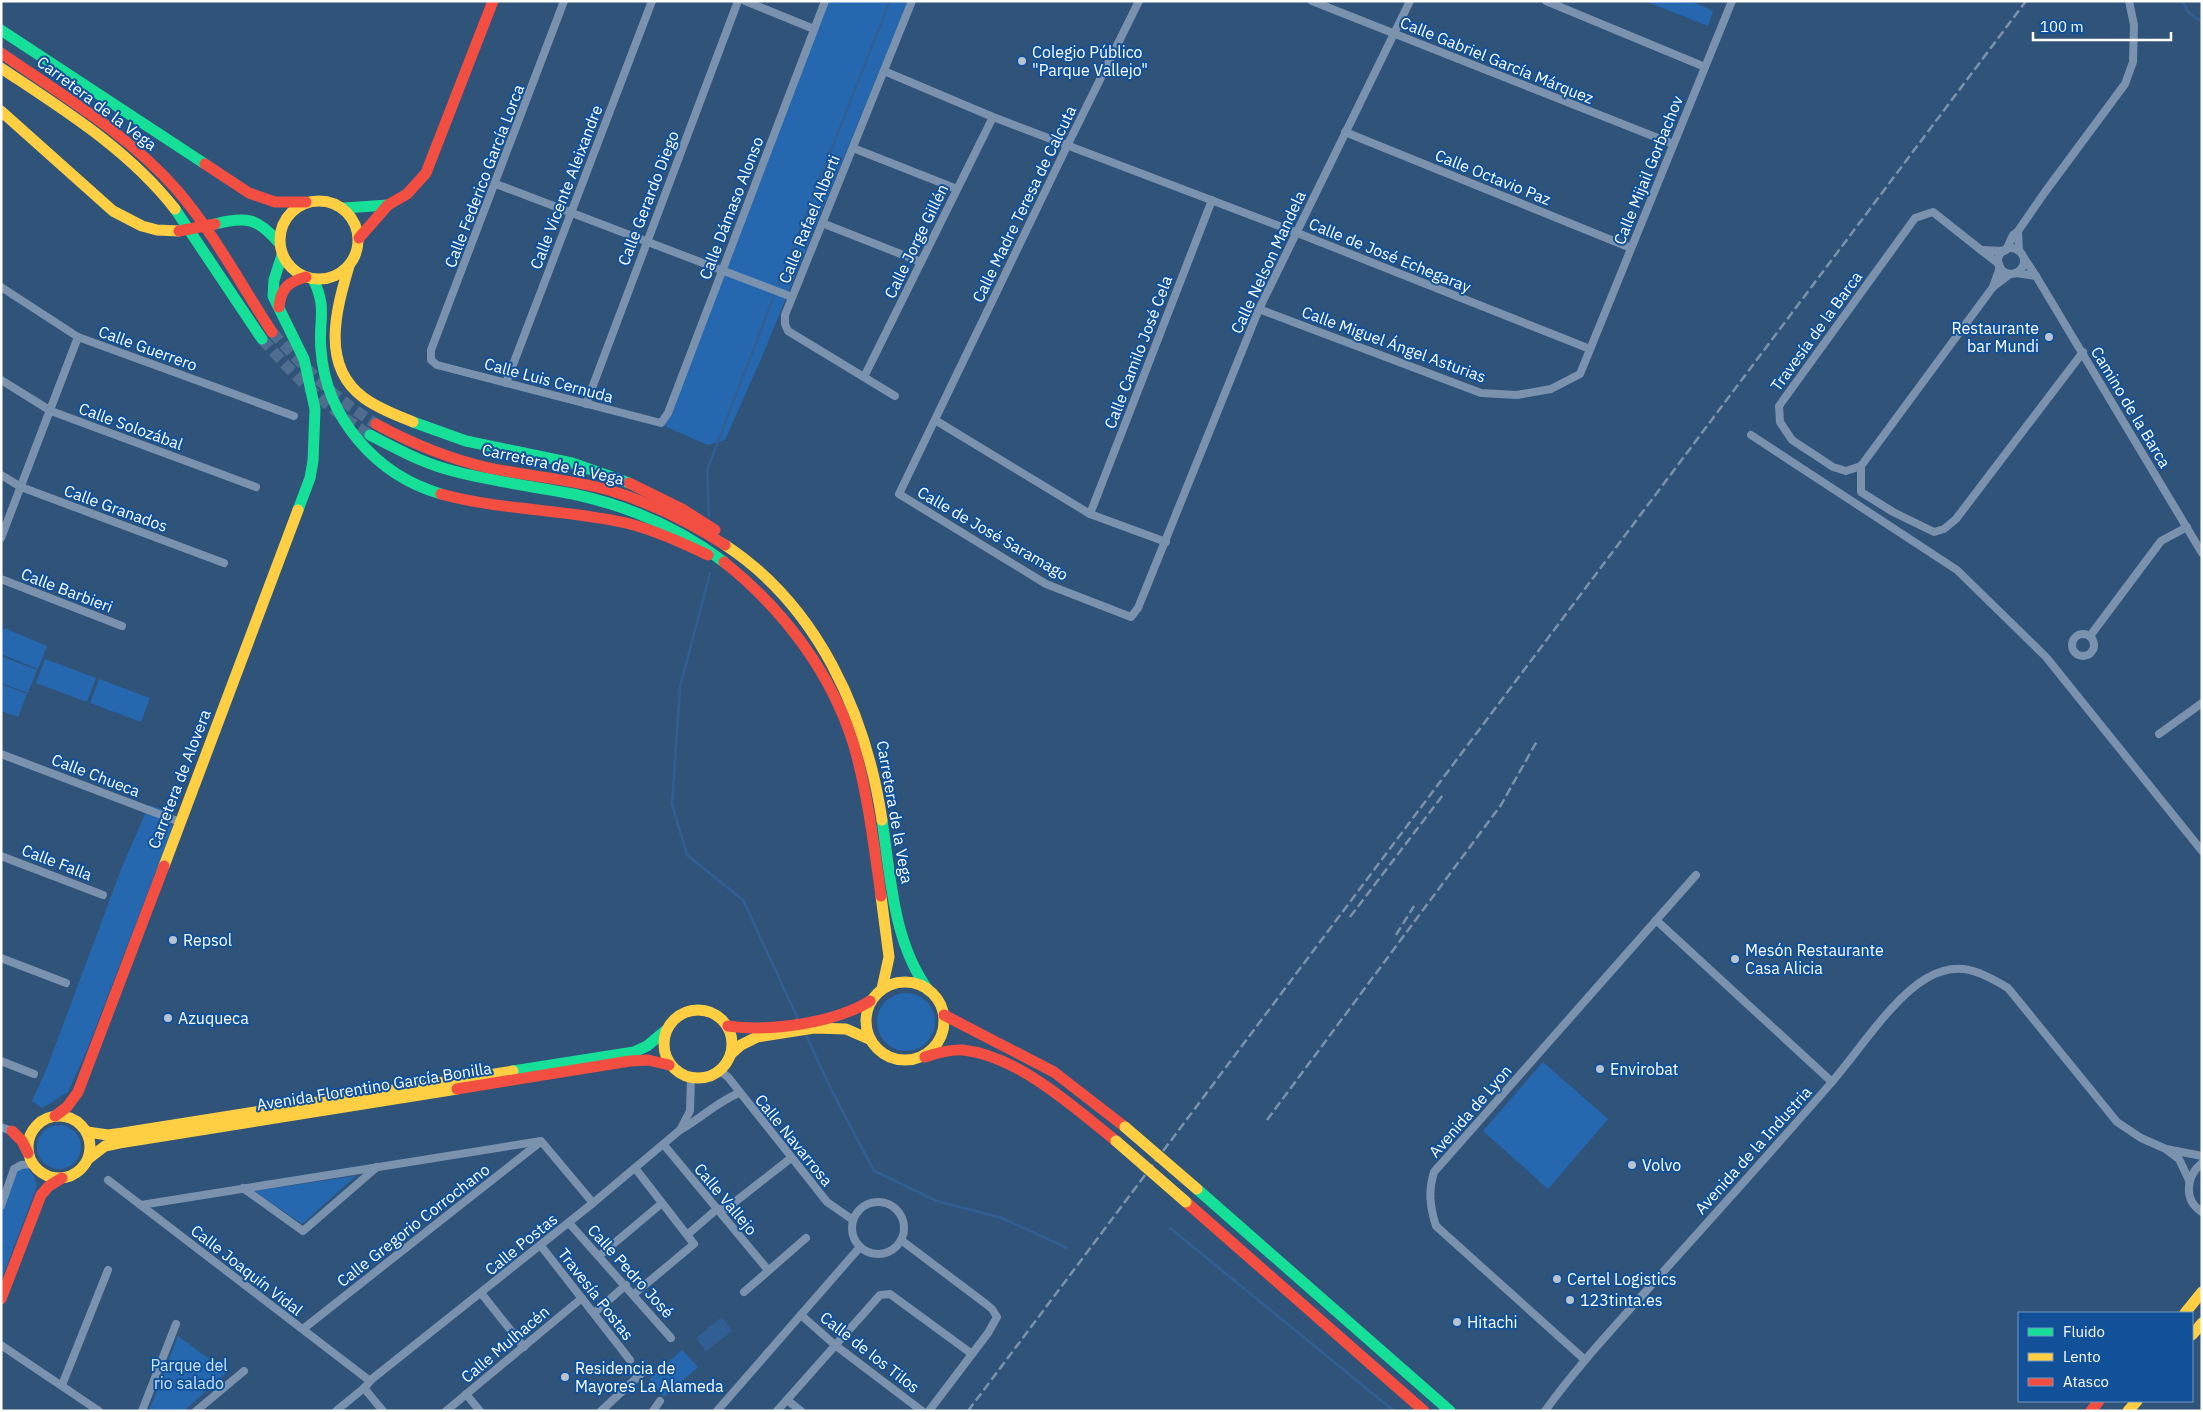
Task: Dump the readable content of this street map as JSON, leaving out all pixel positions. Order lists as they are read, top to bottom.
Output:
{
  "streets": {
    "main road": ["Carretera de la Vega", "Carretera de Alovera", "Avenida Florentino García Bonilla"],
    "street": [
      "Calle Gabriel García Márquez",
      "Calle Mijail Gorbachov",
      "Calle Federico García Lorca",
      "Calle Octavio Paz",
      "Calle Vicente Aleixandre",
      "Calle Gerardo Diego",
      "Calle Madre Teresa de Calcuta",
      "Calle Dámaso Alonso",
      "Calle Rafael Alberti",
      "Calle Jorge Gillén",
      "Calle de José Echegaray",
      "Calle Nelson Mandela",
      "Travesía de la Barca",
      "Calle Miguel Ángel Asturias",
      "Calle Guerrero",
      "Calle Camilo José Cela",
      "Calle Luis Cernuda",
      "Camino de la Barca",
      "Calle Solozábal",
      "Calle Granados",
      "Calle de José Saramago",
      "Calle Barbieri",
      "Calle Chueca",
      "Calle Falla",
      "Avenida de Lyon",
      "Calle Navarrosa",
      "Avenida de la Industria",
      "Calle Vallejo",
      "Calle Gregorio Corrochano",
      "Calle Postas",
      "Calle Joaquín Vidal",
      "Calle Pedro José",
      "Travesía Postas",
      "Calle Mulhacén",
      "Calle de los Tilos"
    ]
  },
  "crossings": [
    ["Calle Gabriel García Márquez", "Calle Mijail Gorbachov"],
    ["Calle Gabriel García Márquez", "Calle Nelson Mandela"],
    ["Calle Mijail Gorbachov", "Calle Octavio Paz"],
    ["Calle Mijail Gorbachov", "Calle de José Echegaray"],
    ["Calle Mijail Gorbachov", "Calle Miguel Ángel Asturias"],
    ["Calle Federico García Lorca", "Calle Luis Cernuda"],
    ["Calle Octavio Paz", "Calle Nelson Mandela"],
    ["Calle Vicente Aleixandre", "Calle Luis Cernuda"],
    ["Calle Gerardo Diego", "Calle Luis Cernuda"],
    ["Calle Madre Teresa de Calcuta", "Calle de José Echegaray"],
    ["Calle Madre Teresa de Calcuta", "Calle de José Saramago"],
    ["Calle Dámaso Alonso", "Calle Luis Cernuda"],
    ["Calle Rafael Alberti", "Calle Jorge Gillén"],
    ["Calle Rafael Alberti", "Calle de José Echegaray"],
    ["Calle Jorge Gillén", "Calle de José Echegaray"],
    ["Calle de José Echegaray", "Calle Nelson Mandela"],
    ["Calle de José Echegaray", "Calle Miguel Ángel Asturias"],
    ["Calle de José Echegaray", "Calle Camilo José Cela"],
    ["Calle Nelson Mandela", "Calle Miguel Ángel Asturias"],
    ["Calle Nelson Mandela", "Calle de José Saramago"],
    ["Calle Chueca", "Carretera de Alovera"],
    ["Carretera de Alovera", "Avenida Florentino García Bonilla"],
    ["Avenida Florentino García Bonilla", "Calle Navarrosa"],
    ["Avenida Florentino García Bonilla", "Calle Postas"],
    ["Avenida de Lyon", "Avenida de la Industria"],
    ["Calle Navarrosa", "Calle Postas"],
    ["Calle Vallejo", "Calle Postas"],
    ["Calle Gregorio Corrochano", "Calle Joaquín Vidal"],
    ["Calle Postas", "Calle Joaquín Vidal"],
    ["Calle Postas", "Calle Pedro José"],
    ["Calle Postas", "Travesía Postas"],
    ["Travesía Postas", "Calle Mulhacén"]
  ],
  "parks": ["Parque del rio salado"],
  "places": [
    "Colegio Público \"Parque Vallejo\"",
    "Restaurante bar Mundi",
    "Repsol",
    "Mesón Restaurante Casa Alicia",
    "Azuqueca",
    "Envirobat",
    "Volvo",
    "Certel Logistics",
    "123tinta.es",
    "Hitachi",
    "Residencia de Mayores La Alameda"
  ],
  "legend": ["Fluido", "Lento", "Atasco"],
  "scale_bar": "100 m"
}
